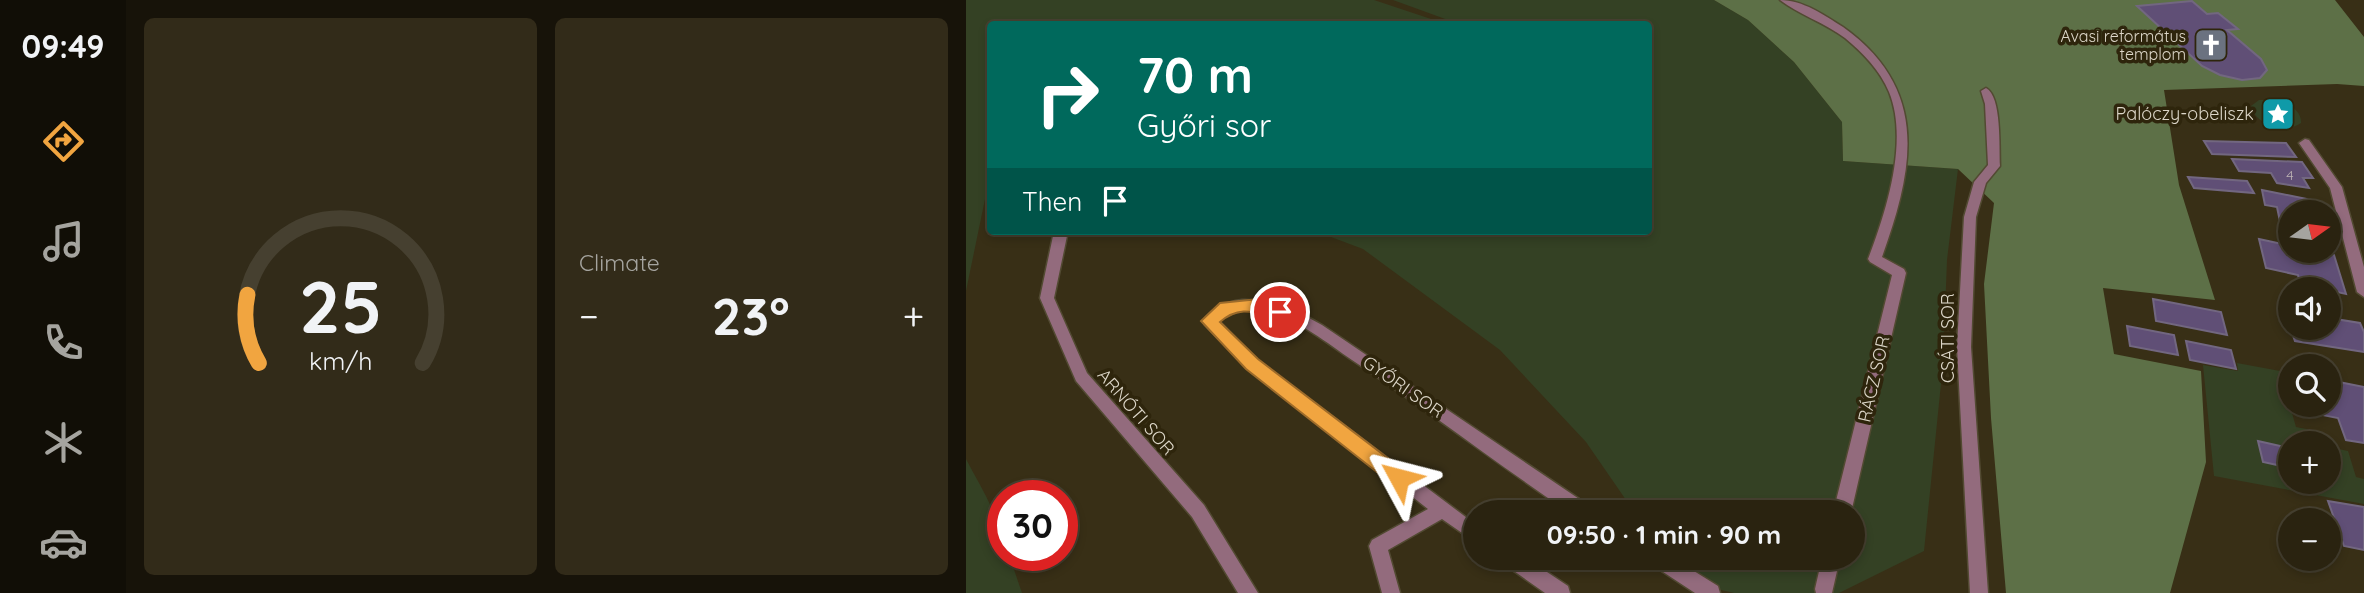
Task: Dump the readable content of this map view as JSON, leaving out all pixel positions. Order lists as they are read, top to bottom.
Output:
{
  "streets": {
    "street": [
      "CSÁTI SOR",
      "RÁCZ SOR",
      "GYŐRI SOR",
      "ARNÓTI SOR"
    ]
  },
  "places": {
    "church": ["Avasi református templom"],
    "place": ["Palóczy-obeliszk"]
  },
  "house_numbers": ["4"],
  "north": "right",
  "page": {
    "tabs": "09:49",
    "tile": "Climate",
    "turn": ["70 m", "Győri sor"],
    "then": "Then",
    "map_buttons": ["+", "−"],
    "heat": ["−", "23°", "+"],
    "limit": "30",
    "trip": "09:50 · 1 min · 90 m",
    "gauge": ["25", "km/h"]
  }
}
